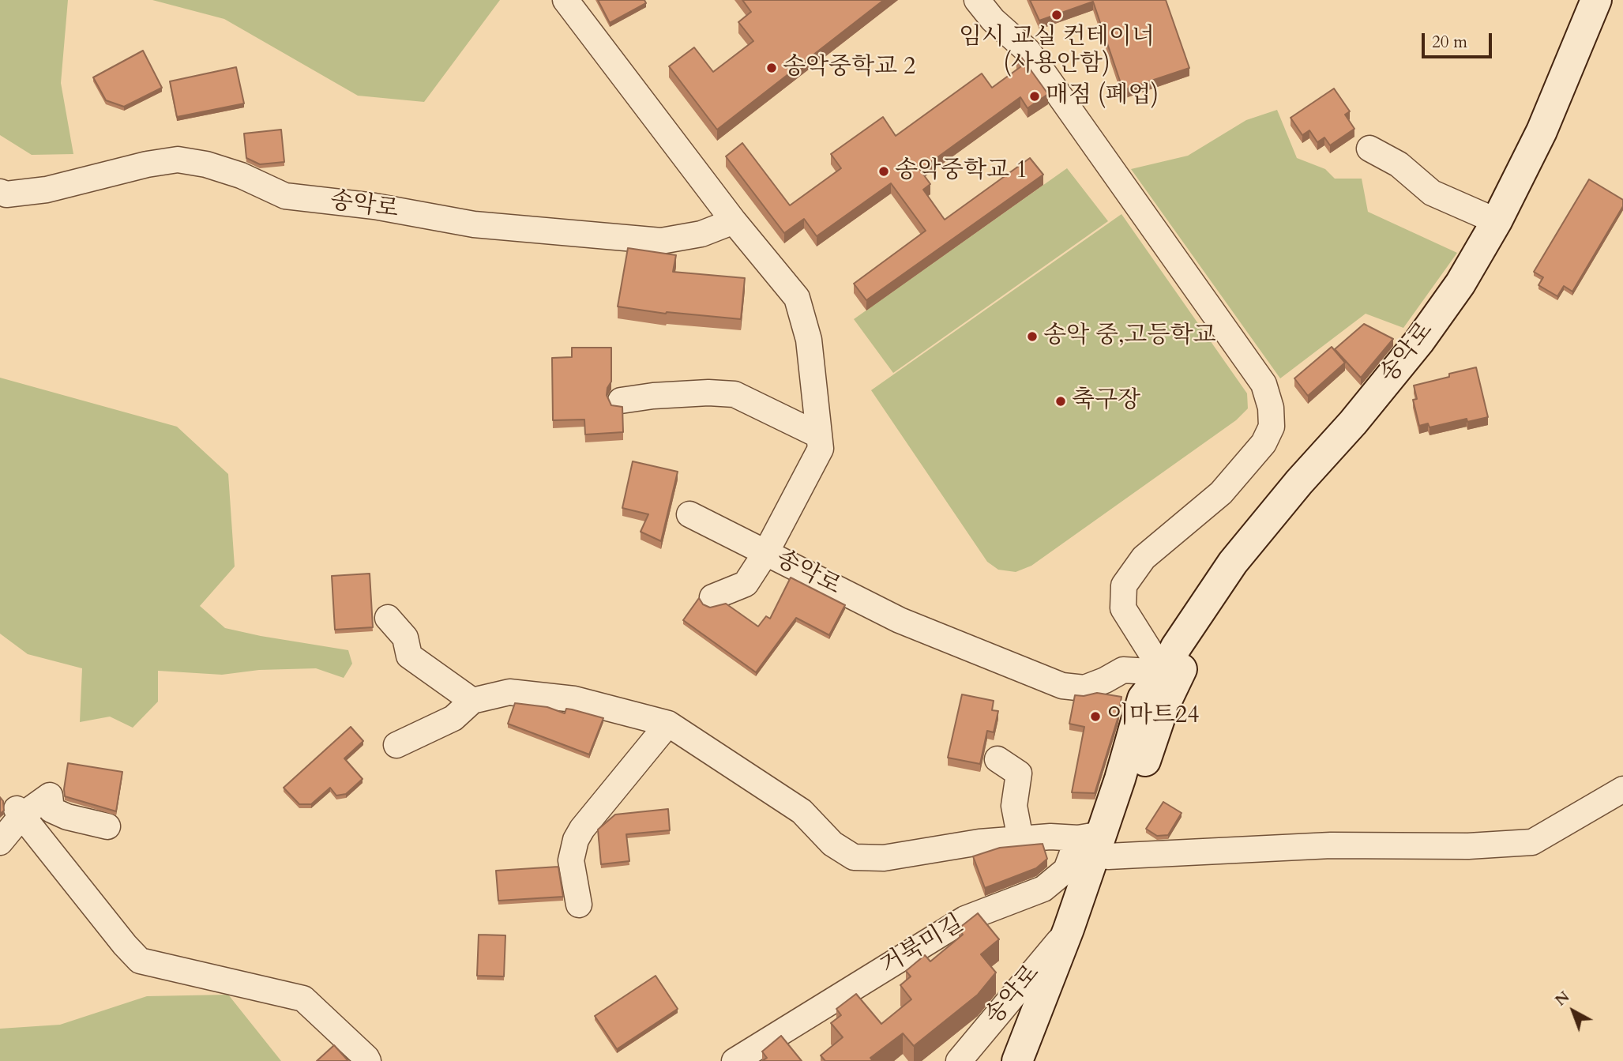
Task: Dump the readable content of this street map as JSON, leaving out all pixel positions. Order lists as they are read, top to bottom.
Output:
{
  "streets": {
    "main road": ["송악로"],
    "street": ["거북미길"]
  },
  "crossings": [
    ["송악로", "거북미길"]
  ],
  "places": [
    "임시 교실 컨테이너 (사용안함)",
    "송악중학교 2",
    "매점 (폐업)",
    "송악중학교 1",
    "송악 중,고등학교",
    "축구장",
    "이마트24"
  ],
  "scale_bar": "20 m",
  "north": "top left"
}
